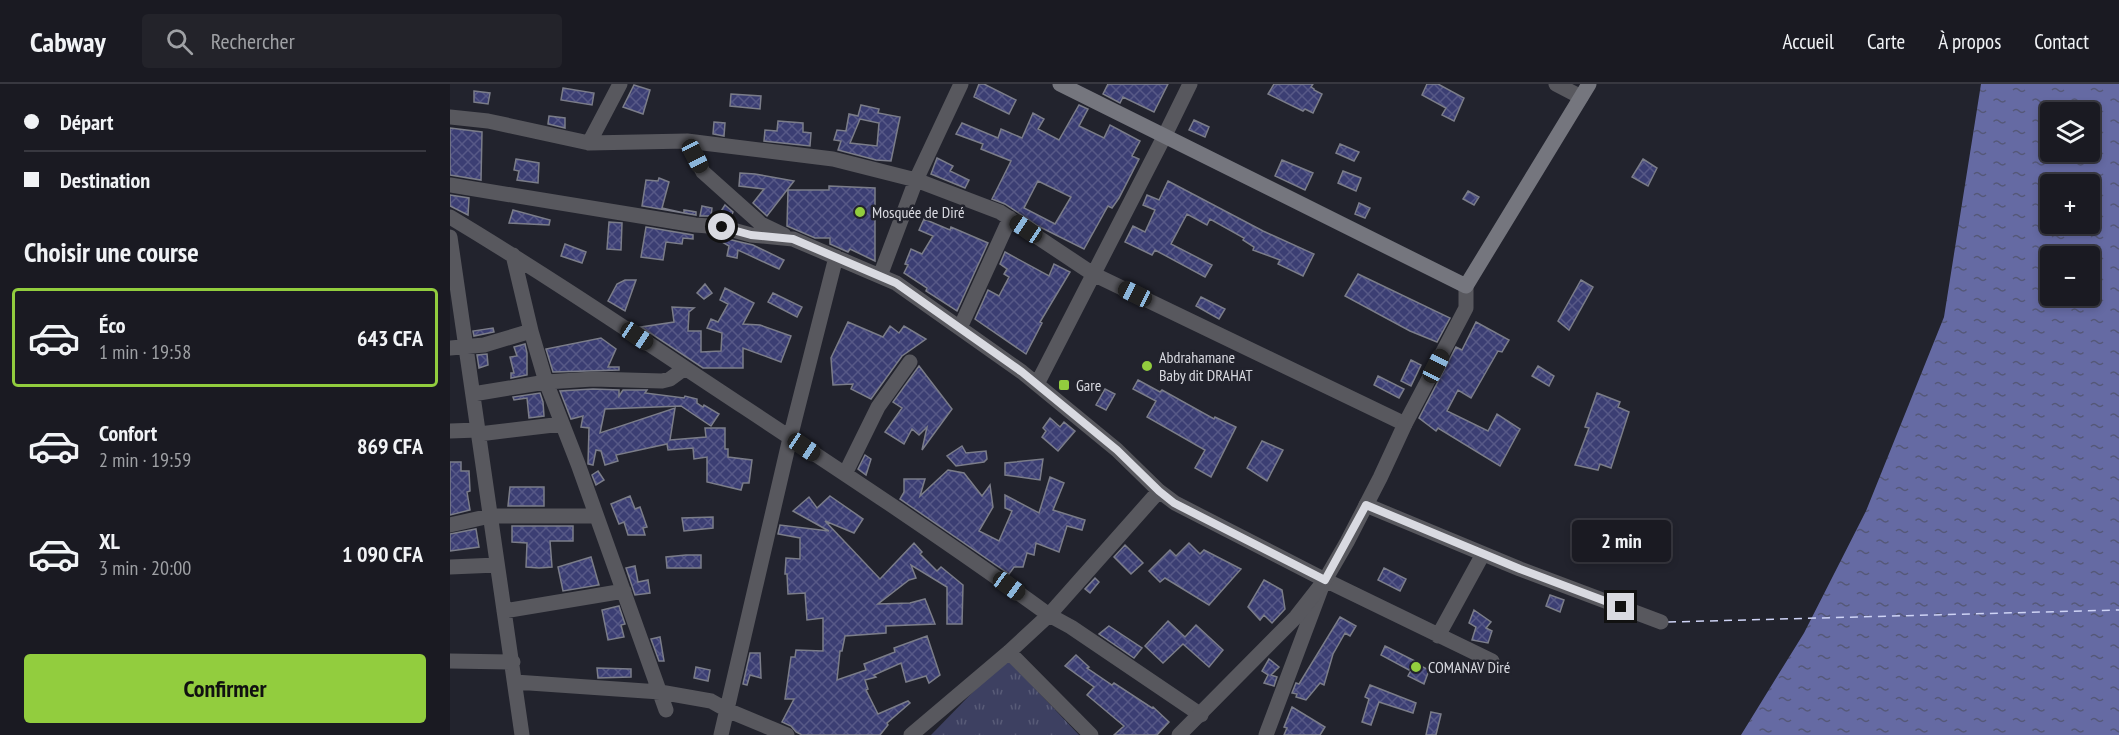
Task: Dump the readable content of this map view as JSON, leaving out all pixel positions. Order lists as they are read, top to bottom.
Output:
{
  "places": {
    "other": ["Mosquée de Diré", "Abdrahamane Baby dit DRAHAT", "COMANAV Diré"],
    "transit": ["Gare"]
  },
  "page": {
    "header": "Cabway",
    "search": "Rechercher",
    "nav": [
      "Accueil",
      "Carte",
      "À propos",
      "Contact"
    ],
    "banner": ["Départ", "Destination"],
    "map_buttons": ["+", "−"],
    "heading": "Choisir une course",
    "list": [
      {
        "name": "Éco",
        "note": "1 min · 19:58",
        "value": "643 CFA"
      },
      {
        "name": "Confort",
        "note": "2 min · 19:59",
        "value": "869 CFA"
      },
      {
        "name": "XL",
        "note": "3 min · 20:00",
        "value": "1 090 CFA"
      }
    ],
    "bubble": "2 min",
    "buttons": "Confirmer"
  }
}
